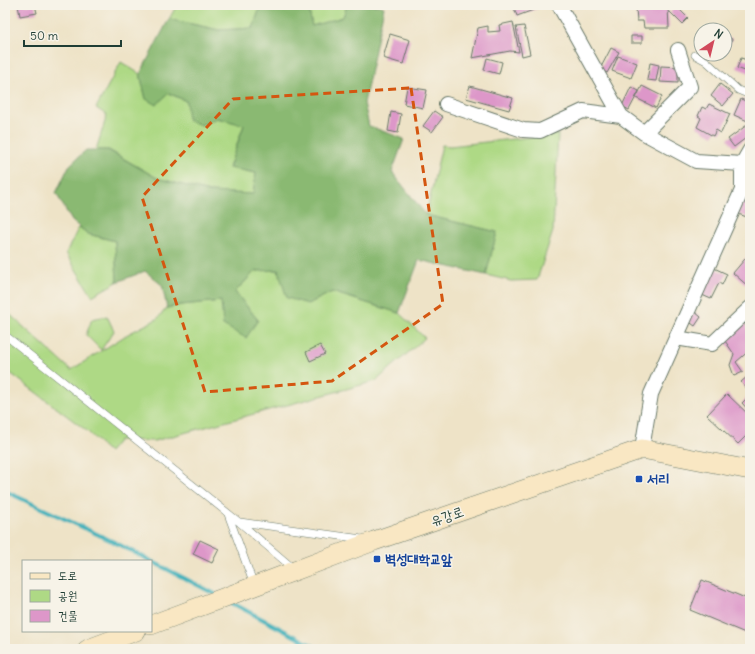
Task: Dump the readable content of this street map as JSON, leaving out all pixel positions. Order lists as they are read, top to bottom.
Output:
{
  "streets": {
    "main road": ["유강로"]
  },
  "places": {
    "transit": ["서리", "벽성대학교앞"]
  },
  "legend": ["도로", "공원", "건물"],
  "scale_bar": "50 m",
  "north": "top right"
}
